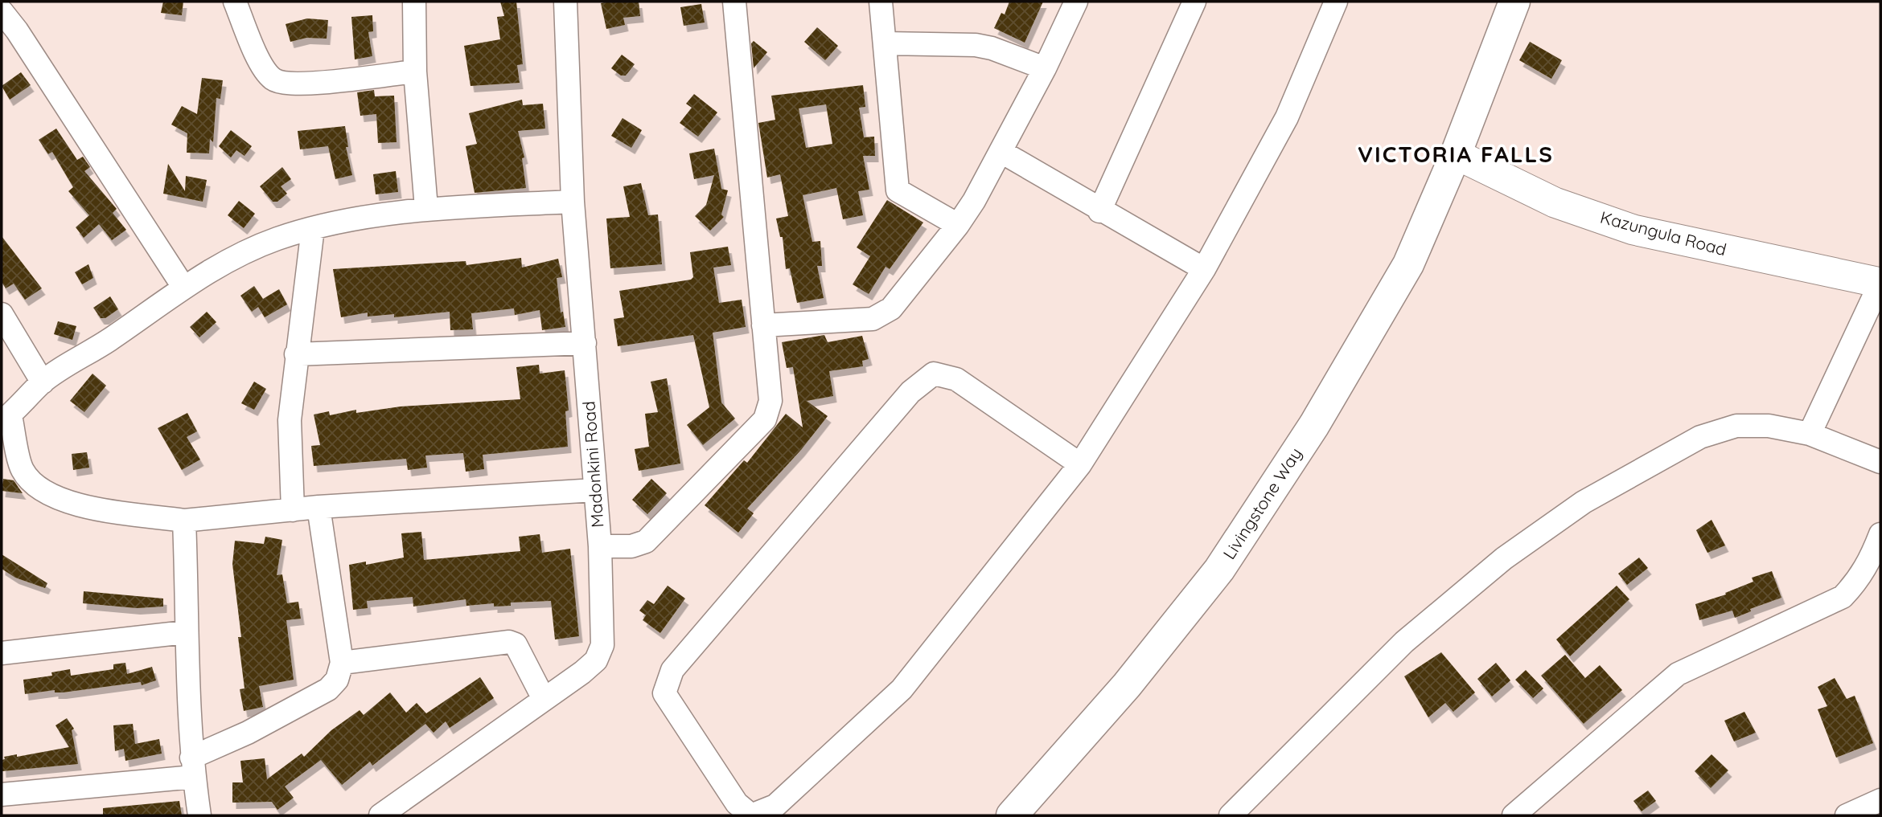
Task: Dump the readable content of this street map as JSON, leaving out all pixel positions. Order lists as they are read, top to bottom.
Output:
{
  "streets": {
    "highway": ["Livingstone Way"],
    "main road": ["Kazungula Road"],
    "street": ["Madonkini Road"]
  },
  "crossings": [
    ["Kazungula Road", "Livingstone Way"]
  ],
  "districts": ["VICTORIA FALLS"]
}
